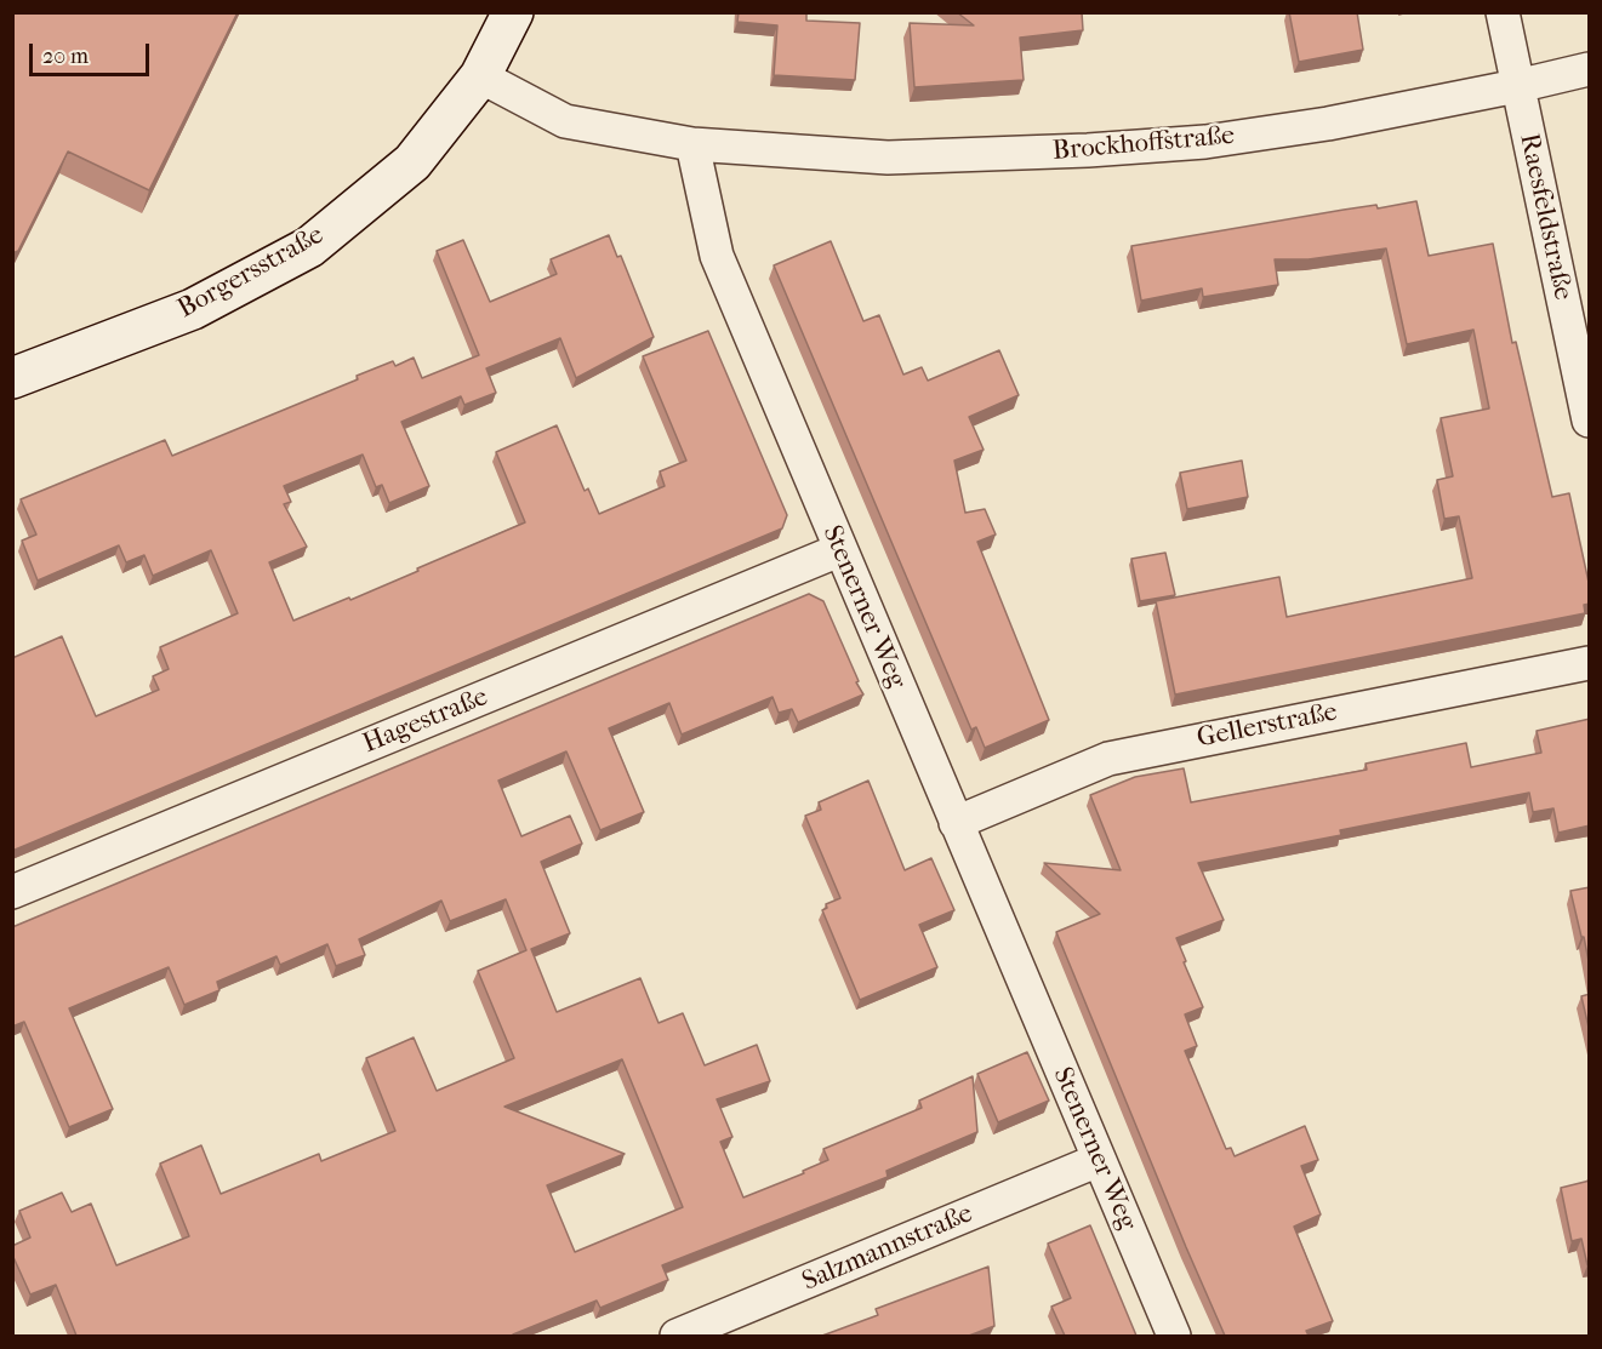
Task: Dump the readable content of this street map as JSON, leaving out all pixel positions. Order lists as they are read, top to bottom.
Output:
{
  "streets": {
    "street": [
      "Brockhoffstraße",
      "Raesfeldstraße",
      "Borgersstraße",
      "Stenerner Weg",
      "Hagestraße",
      "Gellerstraße",
      "Salzmannstraße"
    ]
  },
  "crossings": [
    ["Brockhoffstraße", "Raesfeldstraße"],
    ["Brockhoffstraße", "Stenerner Weg"],
    ["Stenerner Weg", "Hagestraße"],
    ["Stenerner Weg", "Gellerstraße"],
    ["Stenerner Weg", "Salzmannstraße"]
  ],
  "scale_bar": "20 m"
}
